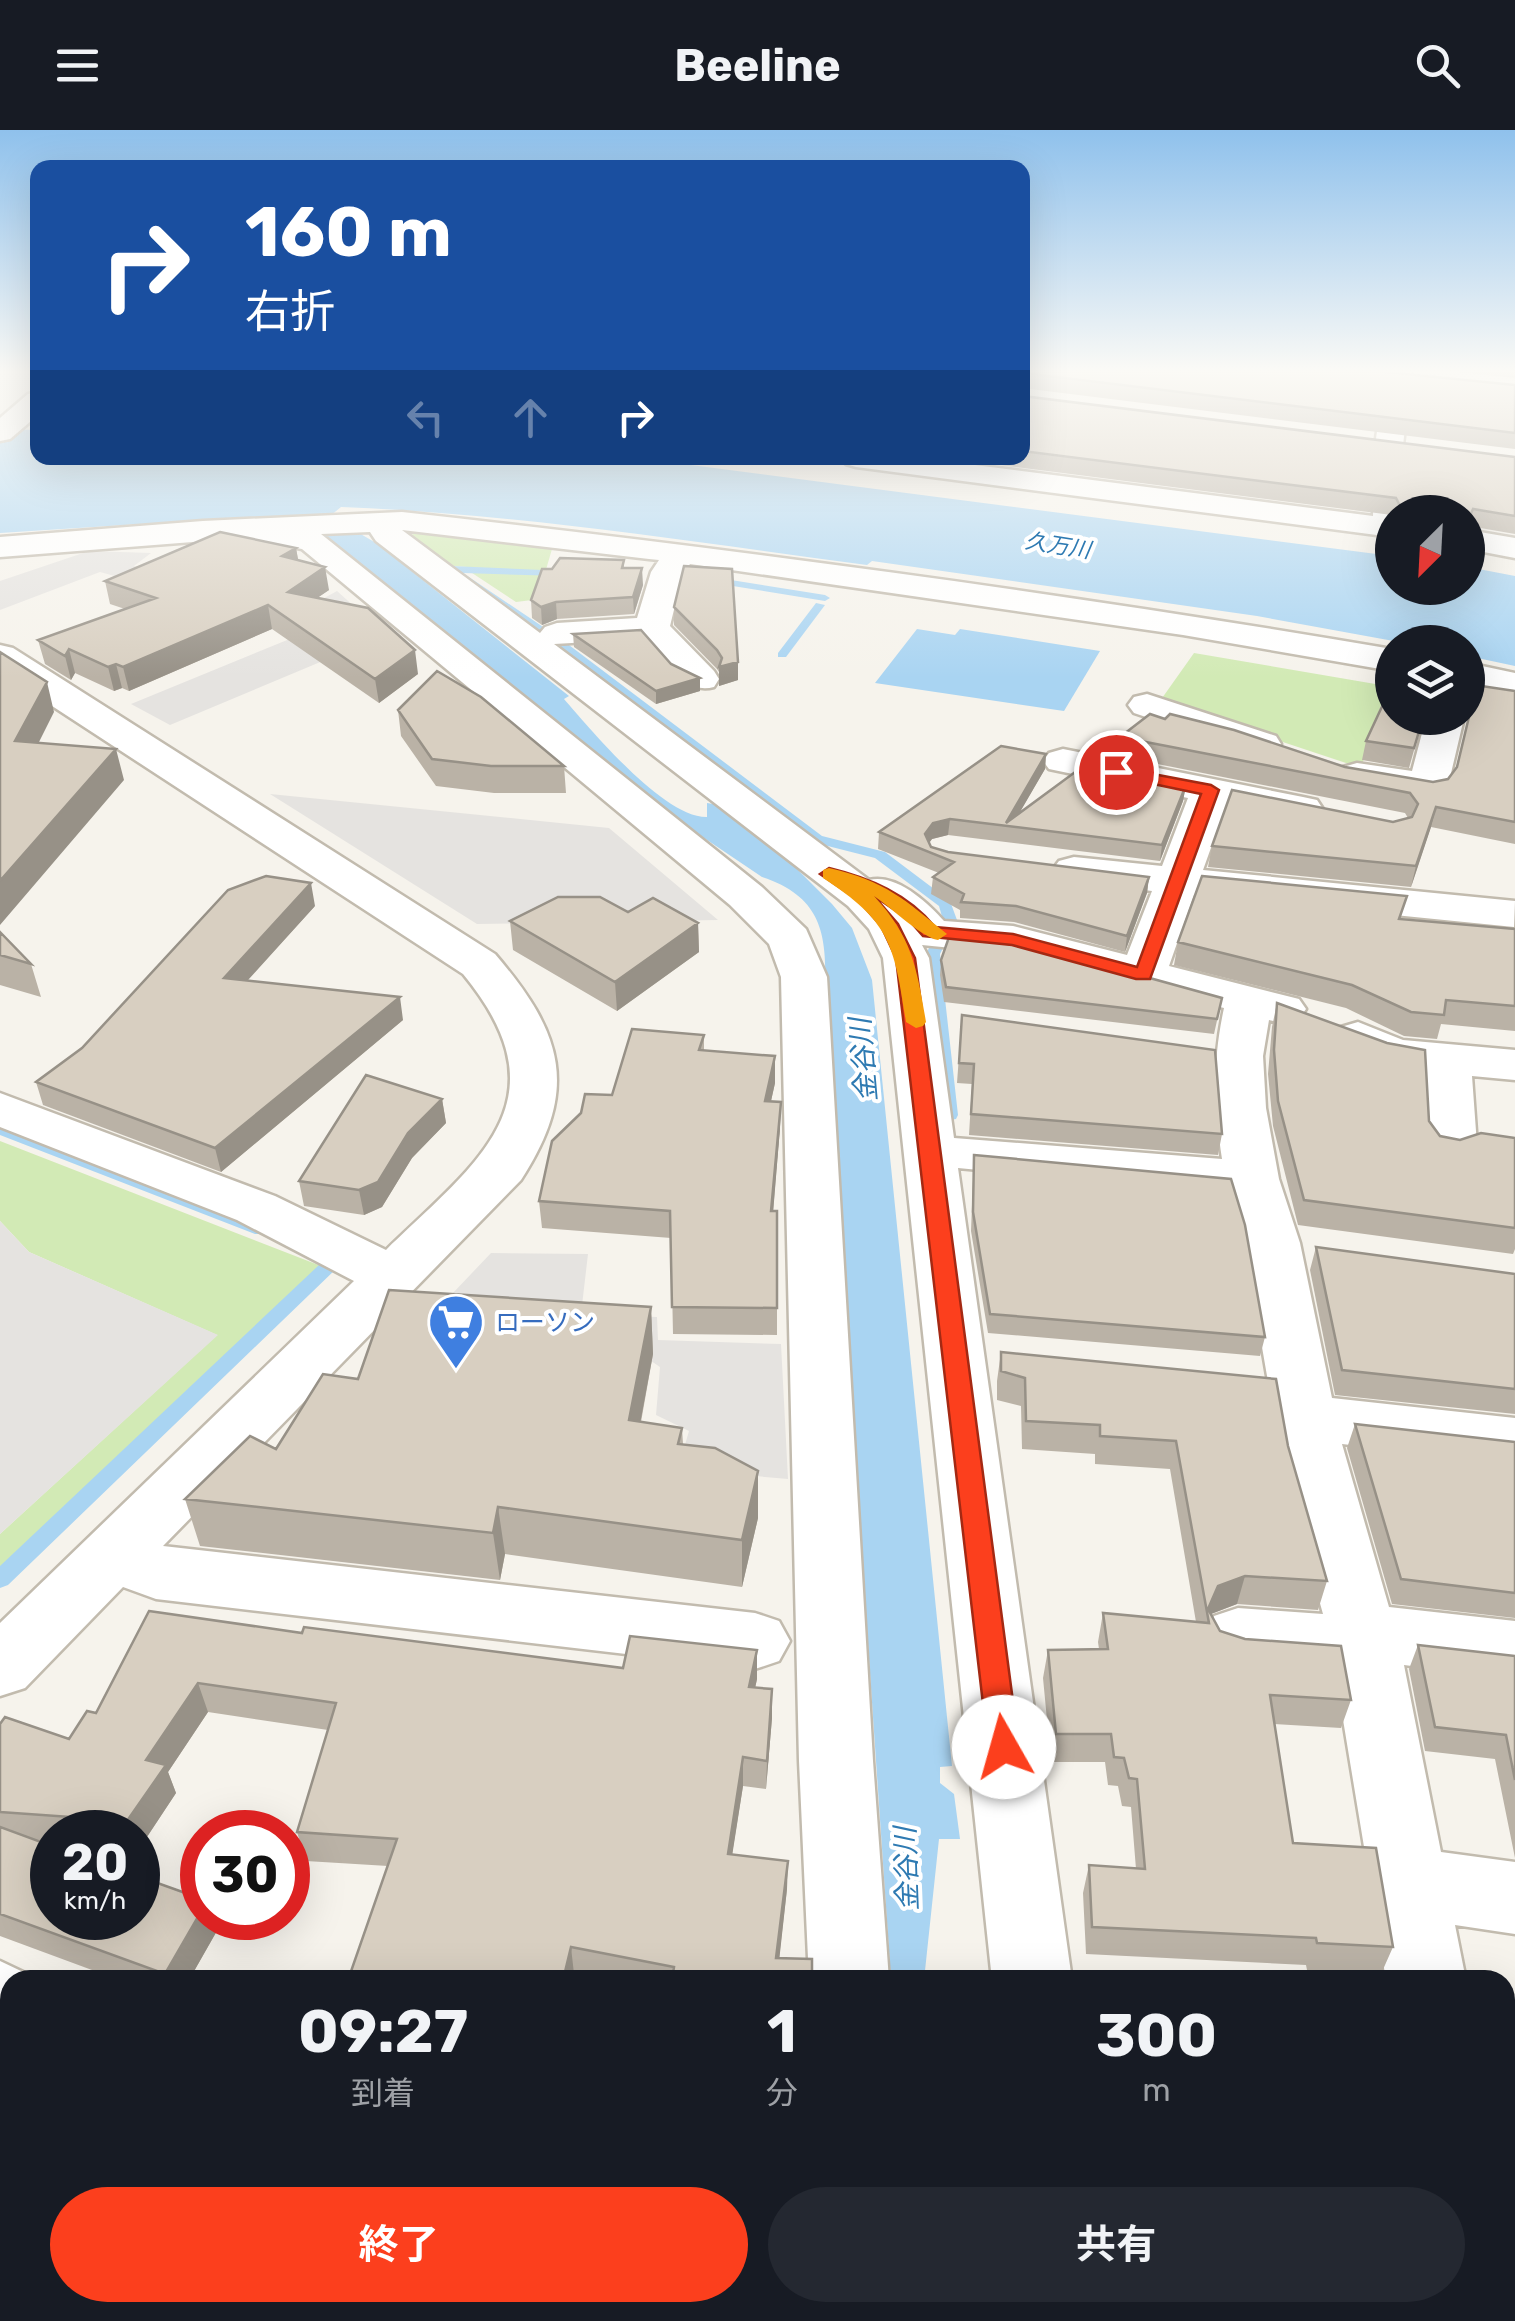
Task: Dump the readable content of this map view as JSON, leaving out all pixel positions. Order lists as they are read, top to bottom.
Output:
{
  "water": ["久万川", "金谷川"],
  "places": {
    "supermarket": ["ローソン"]
  },
  "north": "bottom left",
  "page": {
    "header": "Beeline",
    "turn": ["160 m", "右折"],
    "speed": "20 km/h",
    "limit": "30",
    "eta": [
      "09:27",
      "到着",
      "1",
      "分",
      "300",
      "m"
    ],
    "buttons": ["終了", "共有"]
  }
}
